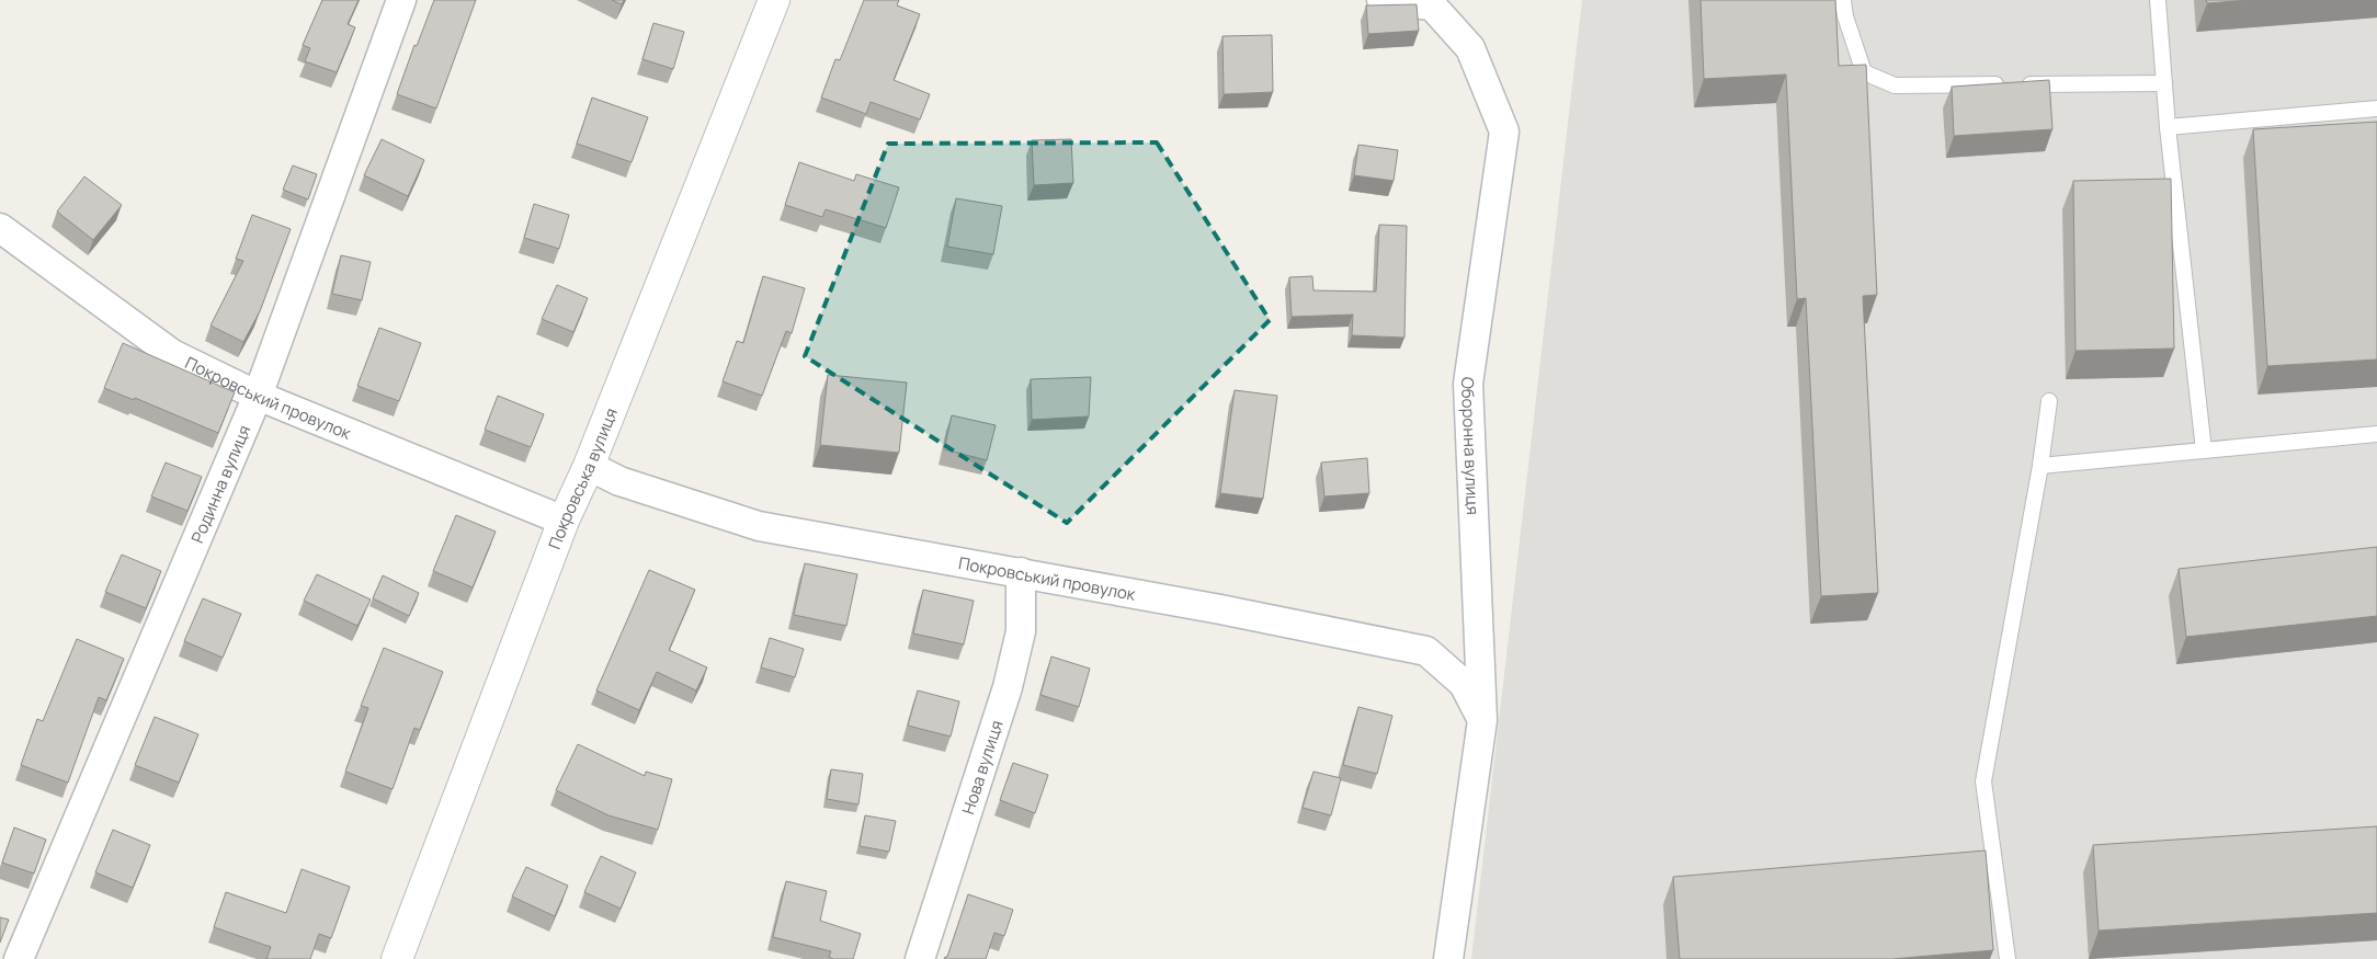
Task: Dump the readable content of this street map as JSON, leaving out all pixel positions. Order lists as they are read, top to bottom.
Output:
{
  "streets": {
    "street": [
      "Покровський провулок",
      "Оборонна вулиця",
      "Покровська вулиця",
      "Родинна вулиця",
      "Нова вулиця"
    ]
  },
  "crossings": [
    ["Покровський провулок", "Оборонна вулиця"],
    ["Покровський провулок", "Покровська вулиця"],
    ["Покровський провулок", "Родинна вулиця"],
    ["Покровський провулок", "Нова вулиця"]
  ]
}
